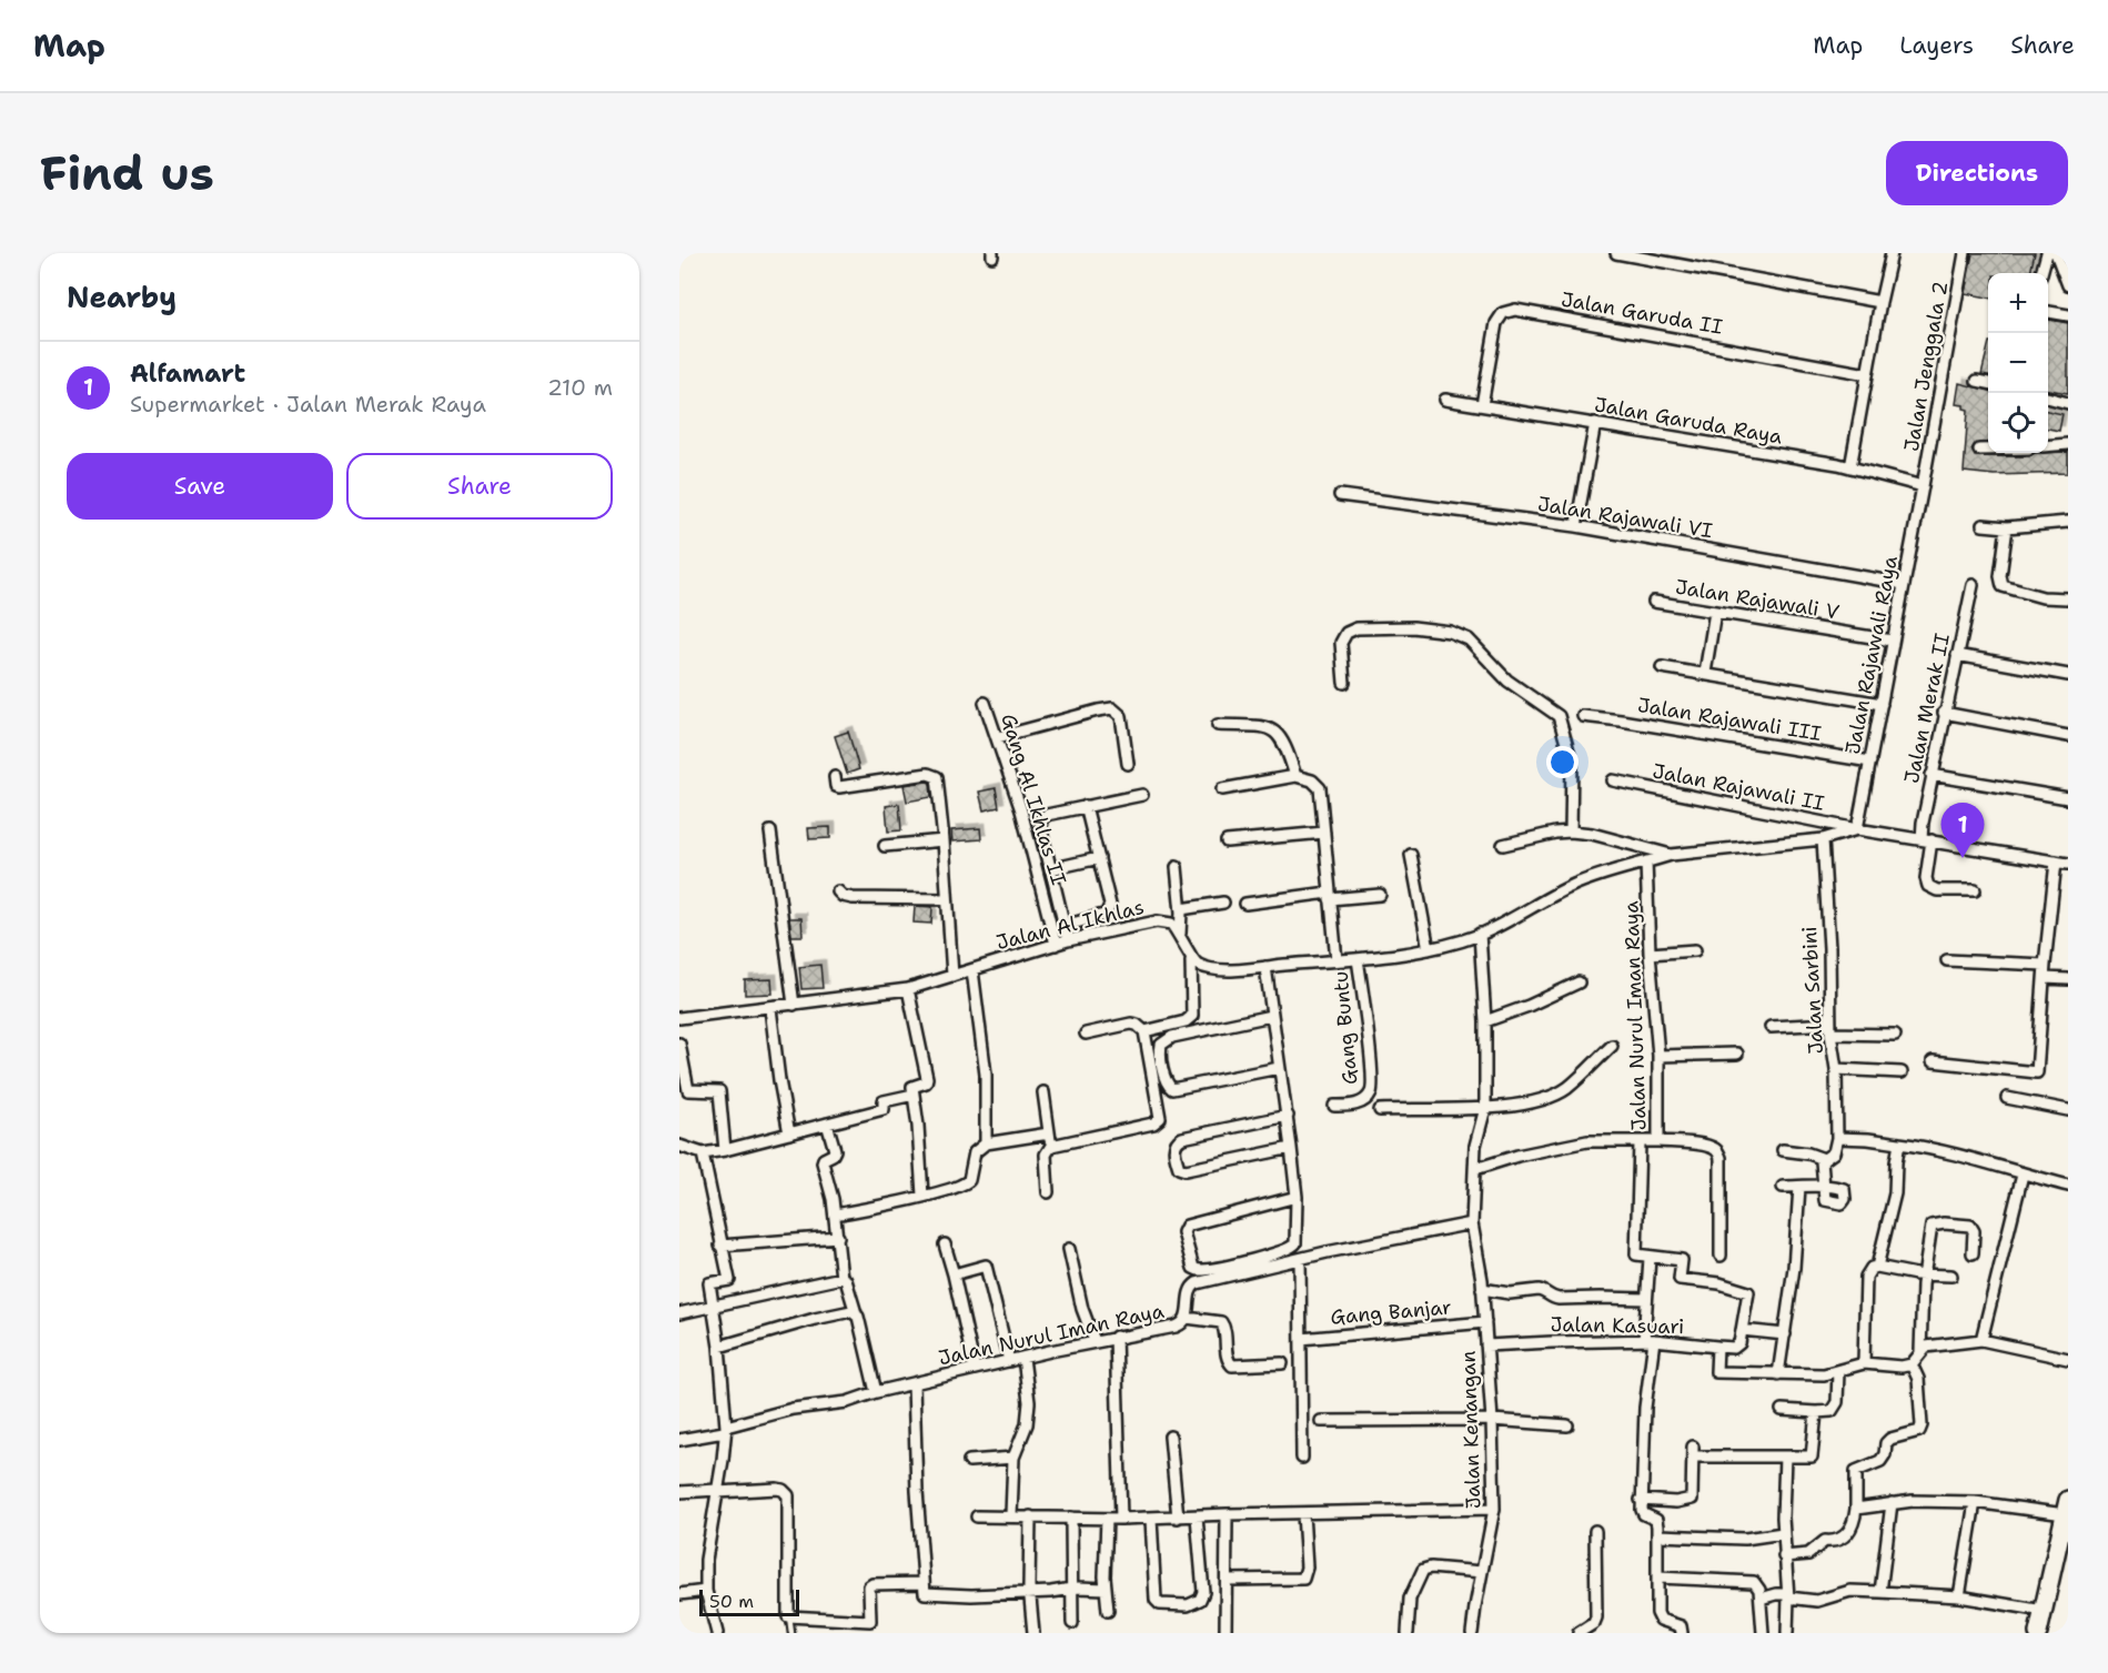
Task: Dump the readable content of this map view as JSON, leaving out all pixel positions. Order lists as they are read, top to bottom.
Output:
{
  "streets": {
    "street": [
      "Jalan Garuda II",
      "Jalan Jenggala 2",
      "Jalan Garuda Raya",
      "Jalan Rajawali VI",
      "Jalan Rajawali V",
      "Jalan Rajawali Raya",
      "Jalan Merak II",
      "Jalan Rajawali III",
      "Jalan Rajawali II",
      "Gang Al Ikhlas II",
      "Jalan Al Ikhlas",
      "Jalan Sarbini",
      "Jalan Nurul Iman Raya",
      "Gang Buntu",
      "Gang Banjar",
      "Jalan Kasuari",
      "Jalan Kenangan"
    ]
  },
  "crossings": [
    ["Jalan Garuda II", "Jalan Garuda Raya"],
    ["Jalan Jenggala 2", "Jalan Garuda Raya"],
    ["Jalan Jenggala 2", "Jalan Rajawali Raya"],
    ["Jalan Garuda Raya", "Jalan Rajawali Raya"],
    ["Jalan Rajawali VI", "Jalan Rajawali Raya"],
    ["Jalan Rajawali V", "Jalan Rajawali Raya"],
    ["Jalan Rajawali Raya", "Jalan Rajawali III"],
    ["Jalan Rajawali Raya", "Jalan Rajawali II"],
    ["Jalan Merak II", "Jalan Rajawali II"],
    ["Gang Al Ikhlas II", "Jalan Al Ikhlas"],
    ["Jalan Nurul Iman Raya", "Jalan Kenangan"],
    ["Gang Banjar", "Jalan Kenangan"],
    ["Jalan Kasuari", "Jalan Kenangan"]
  ],
  "scale_bar": "50 m",
  "page": {
    "header": "Map",
    "nav": ["Map", "Layers", "Share"],
    "buttons": [
      "Directions",
      ["Save", "Share"]
    ],
    "title": "Find us",
    "heading": "Nearby",
    "map_buttons": ["+", "−"],
    "list": [
      {
        "mark": "1",
        "name": "Alfamart",
        "note": "Supermarket · Jalan Merak Raya",
        "value": "210 m"
      }
    ],
    "pins": "1",
    "scale": "50 m"
  }
}
